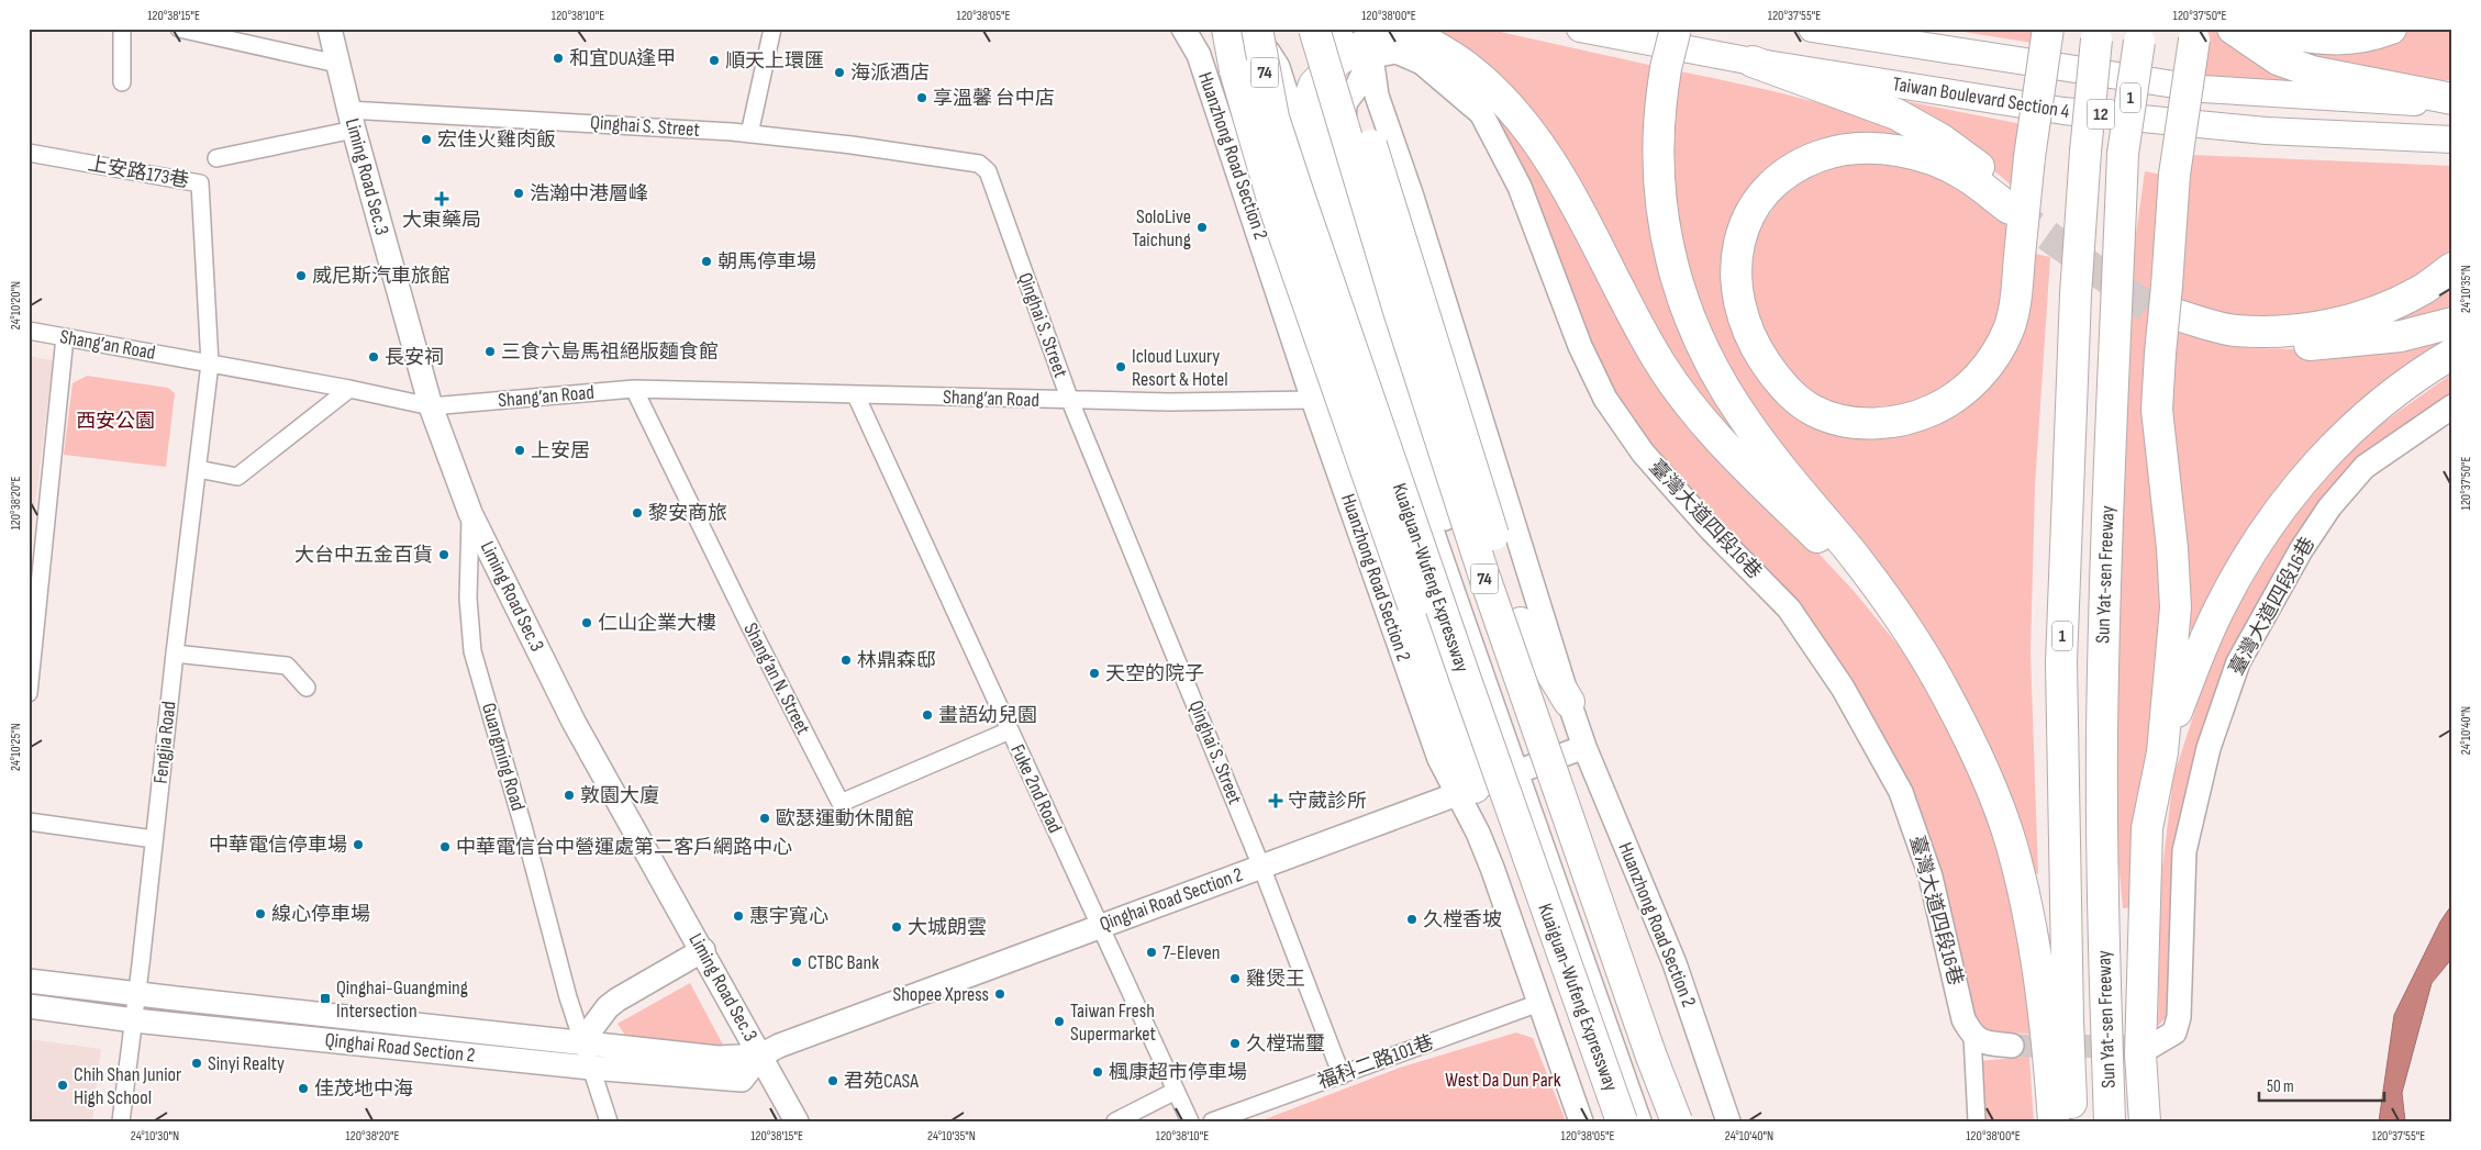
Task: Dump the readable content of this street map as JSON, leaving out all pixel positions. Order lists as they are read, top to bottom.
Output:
{
  "streets": {
    "highway": [
      "74",
      "1",
      "Sun Yat-sen Freeway",
      "Kuaiguan-Wufeng Expressway"
    ],
    "main road": ["Taiwan Boulevard Section 4", "12"],
    "street": [
      "Qinghai S. Street",
      "Huanzhong Road Section 2",
      "上安路173巷",
      "Liming Road Sec.3",
      "Shang’an Road",
      "臺灣大道四段16巷",
      "Shang’an N. Street",
      "Fengjia Road",
      "Guangming Road",
      "Fuke 2nd Road",
      "Qinghai Road Section 2",
      "福科二路101巷"
    ]
  },
  "crossings": [
    ["74", "Huanzhong Road Section 2"],
    ["74", "Kuaiguan-Wufeng Expressway"],
    ["74", "Qinghai Road Section 2"],
    ["Qinghai S. Street", "Liming Road Sec.3"],
    ["Qinghai S. Street", "Shang’an Road"],
    ["Qinghai S. Street", "Qinghai Road Section 2"],
    ["Qinghai S. Street", "福科二路101巷"],
    ["Huanzhong Road Section 2", "Shang’an Road"],
    ["Huanzhong Road Section 2", "臺灣大道四段16巷"],
    ["Huanzhong Road Section 2", "Qinghai Road Section 2"],
    ["上安路173巷", "Shang’an Road"],
    ["上安路173巷", "Fengjia Road"],
    ["Liming Road Sec.3", "Shang’an Road"],
    ["Liming Road Sec.3", "Guangming Road"],
    ["Liming Road Sec.3", "Qinghai Road Section 2"],
    ["Shang’an Road", "Shang’an N. Street"],
    ["Shang’an Road", "Fengjia Road"],
    ["Shang’an Road", "Fuke 2nd Road"],
    ["Shang’an N. Street", "Fuke 2nd Road"],
    ["Fengjia Road", "Qinghai Road Section 2"],
    ["Guangming Road", "Qinghai Road Section 2"],
    ["Fuke 2nd Road", "Qinghai Road Section 2"]
  ],
  "parks": ["西安公園", "West Da Dun Park"],
  "places": {
    "other": [
      "和宜DUA逢甲",
      "順天上環匯",
      "海派酒店",
      "享溫馨 台中店",
      "宏佳火雞肉飯",
      "浩瀚中港層峰",
      "SoloLive Taichung",
      "朝馬停車場",
      "威尼斯汽車旅館",
      "三食六島馬祖絕版麵食館",
      "長安祠",
      "Icloud Luxury Resort & Hotel",
      "上安居",
      "黎安商旅",
      "大台中五金百貨",
      "仁山企業大樓",
      "林鼎森邸",
      "天空的院子",
      "畫語幼兒園",
      "敦園大廈",
      "歐瑟運動休閒館",
      "中華電信停車場",
      "中華電信台中營運處第二客戶網路中心",
      "線心停車場",
      "惠宇寬心",
      "久樘香坡",
      "大城朗雲",
      "7-Eleven",
      "CTBC Bank",
      "雞煲王",
      "Shopee Xpress",
      "Taiwan Fresh Supermarket",
      "久樘瑞璽",
      "Sinyi Realty",
      "楓康超市停車場",
      "君苑CASA",
      "Chih Shan Junior High School",
      "佳茂地中海"
    ],
    "health": ["大東藥局", "守葳診所"],
    "transit": ["Qinghai-Guangming Intersection"]
  },
  "scale_bar": "50 m",
  "coordinates": [
    "120°38'15\"E",
    "120°38'10\"E",
    "120°38'05\"E",
    "120°38'00\"E",
    "120°37'55\"E",
    "120°37'50\"E",
    "24°10'35\"N",
    "24°10'20\"N",
    "120°38'20\"E",
    "24°10'40\"N",
    "24°10'25\"N",
    "24°10'30\"N"
  ]
}
